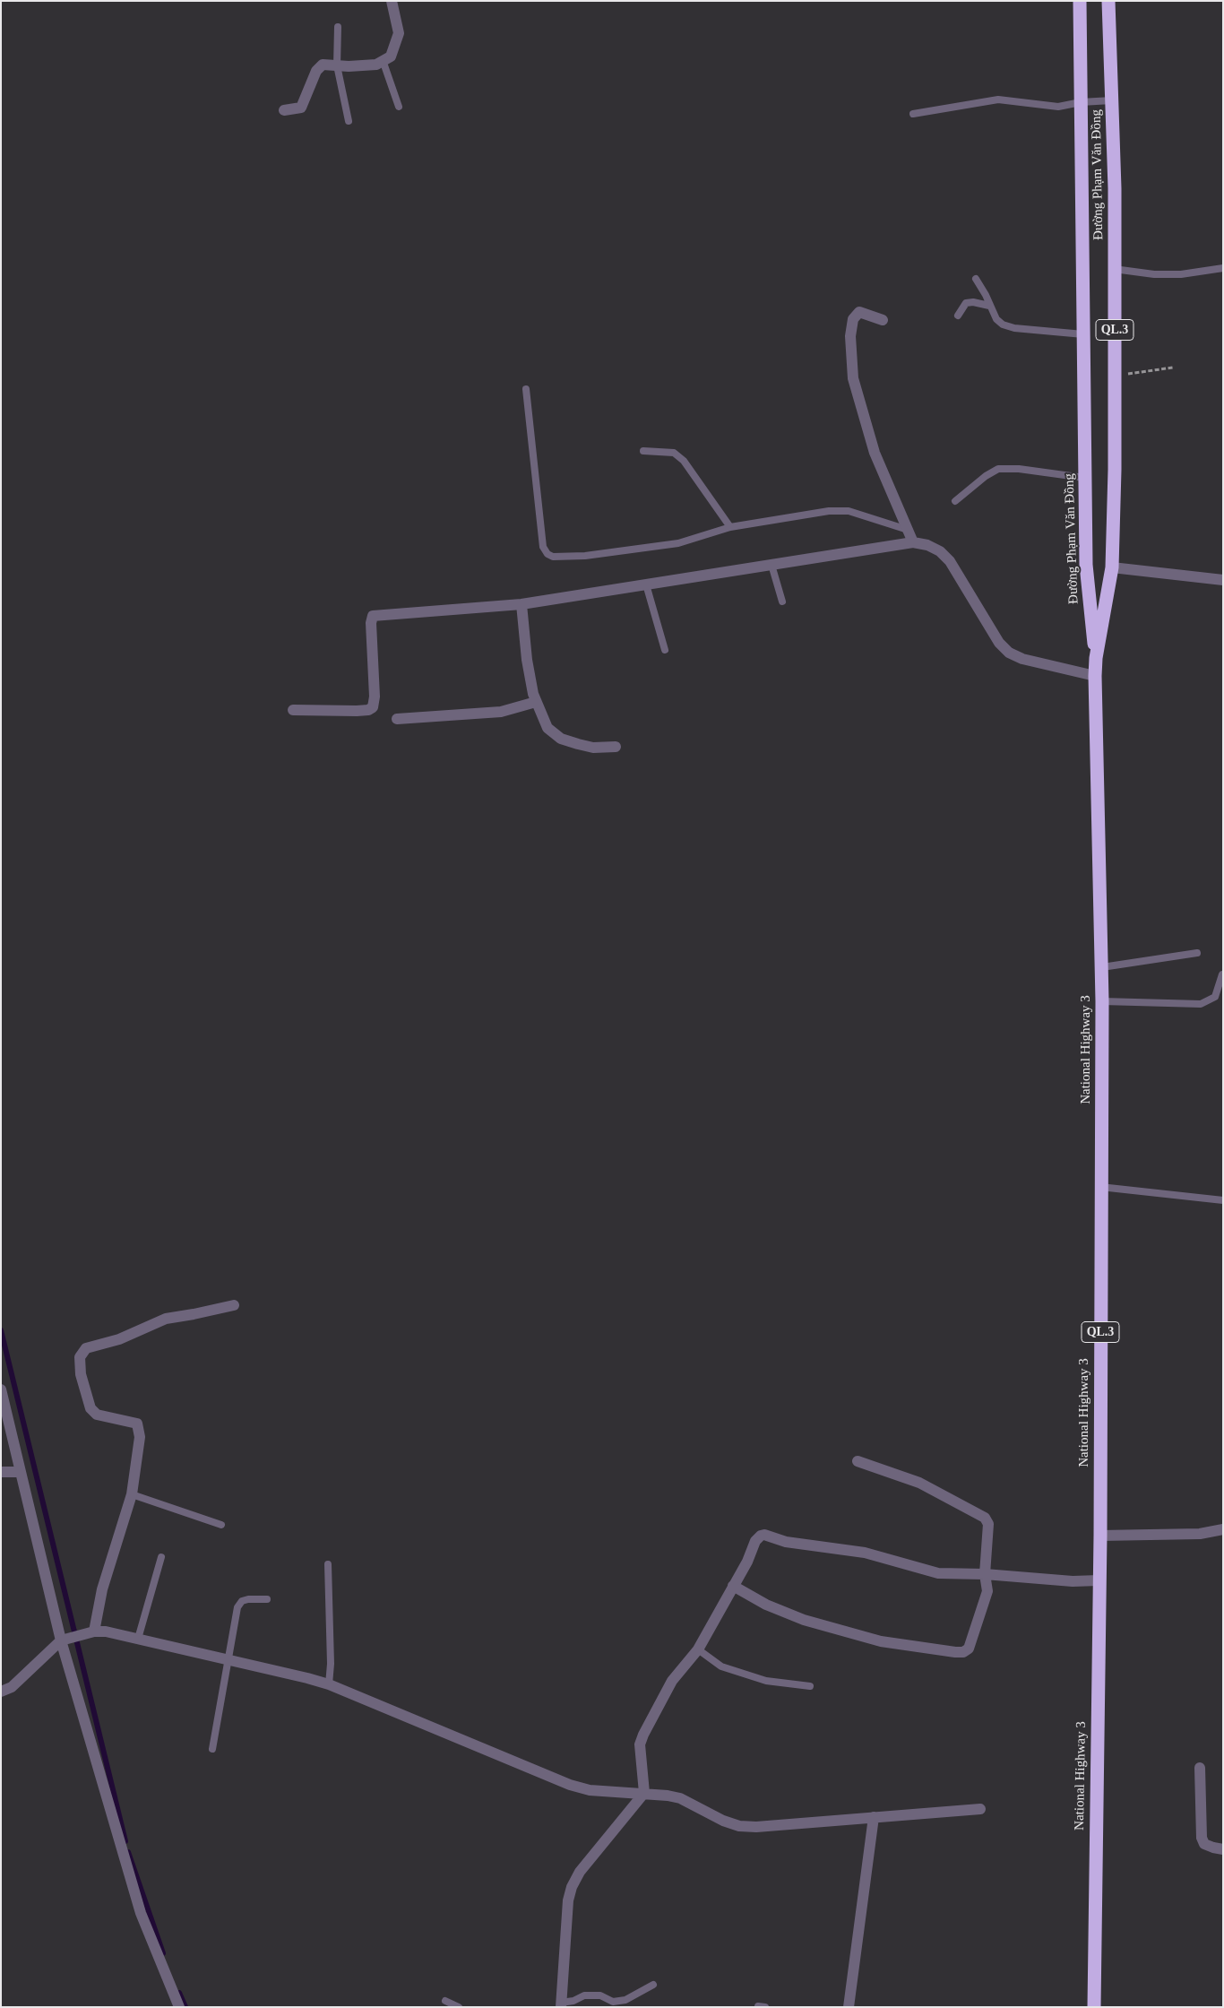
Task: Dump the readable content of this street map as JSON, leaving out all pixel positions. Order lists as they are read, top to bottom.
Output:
{
  "streets": {
    "highway": ["Đường Phạm Văn Đồng", "QL.3", "National Highway 3"]
  },
  "crossings": [
    ["Đường Phạm Văn Đồng", "National Highway 3"]
  ]
}
